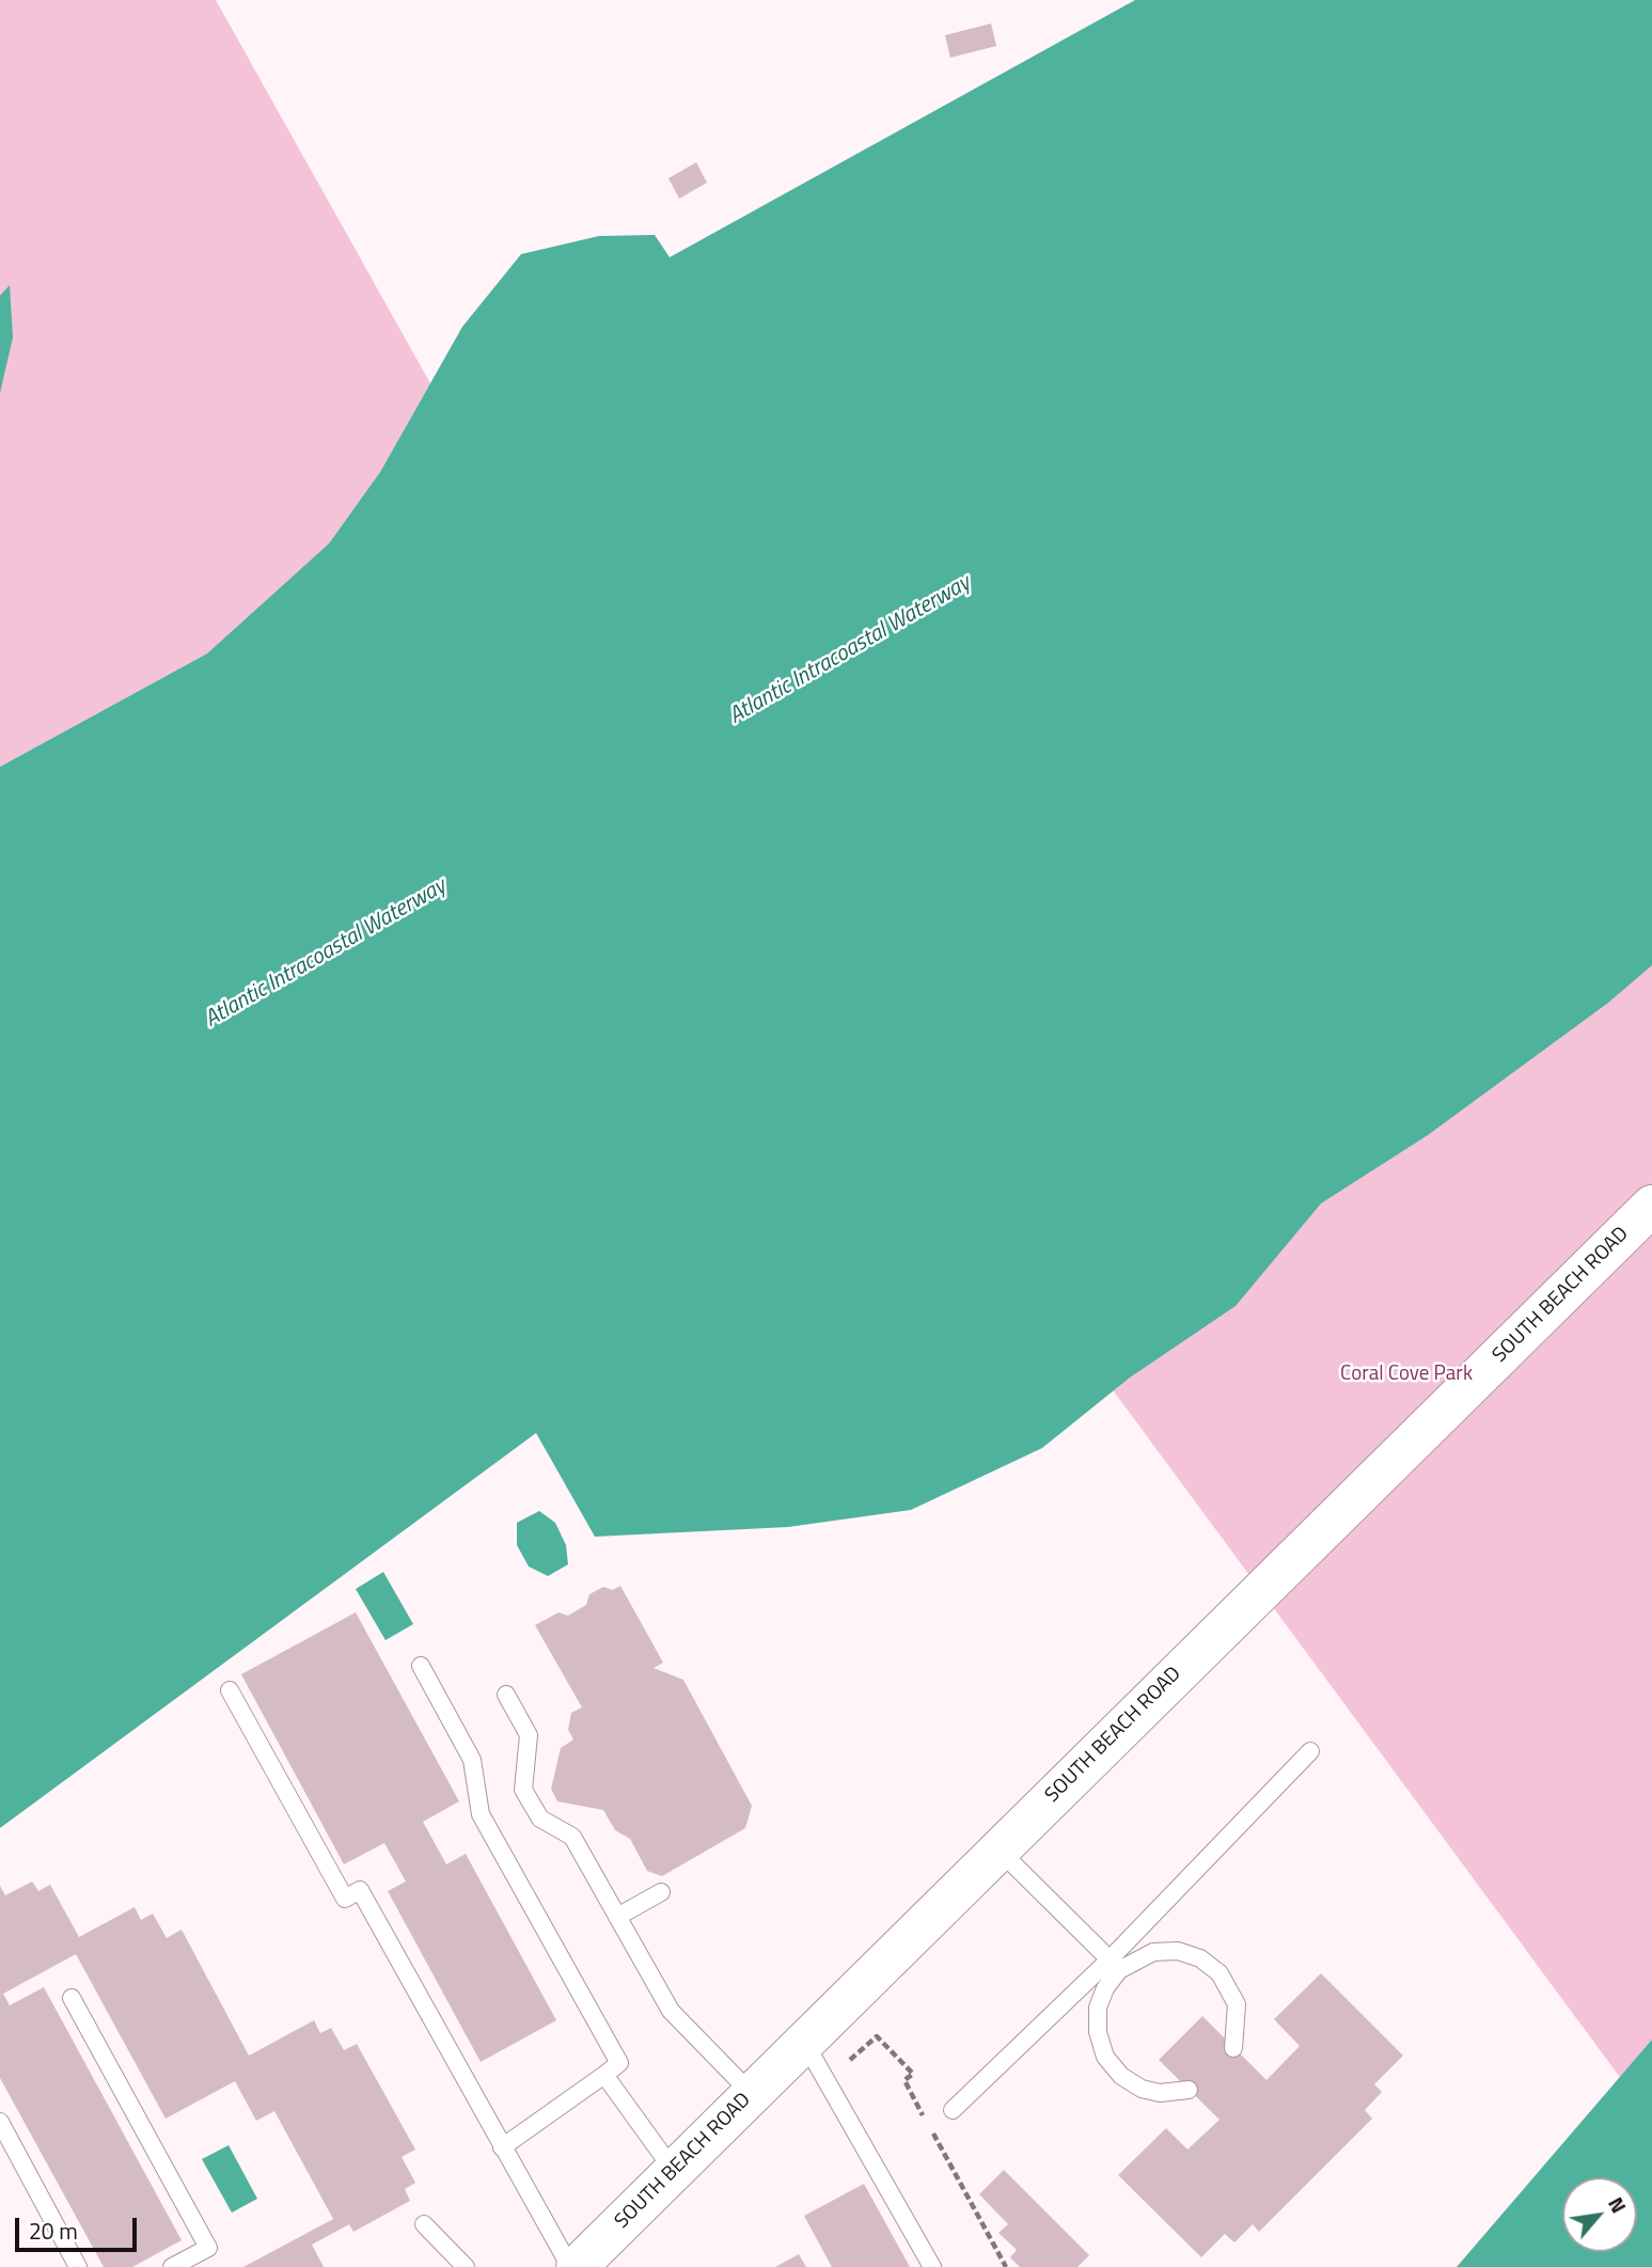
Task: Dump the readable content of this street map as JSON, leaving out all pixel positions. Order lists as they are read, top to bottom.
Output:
{
  "streets": {
    "street": ["SOUTH BEACH ROAD"]
  },
  "water": ["Atlantic Intracoastal Waterway"],
  "parks": ["Coral Cove Park"],
  "scale_bar": "20 m",
  "north": "top right"
}
